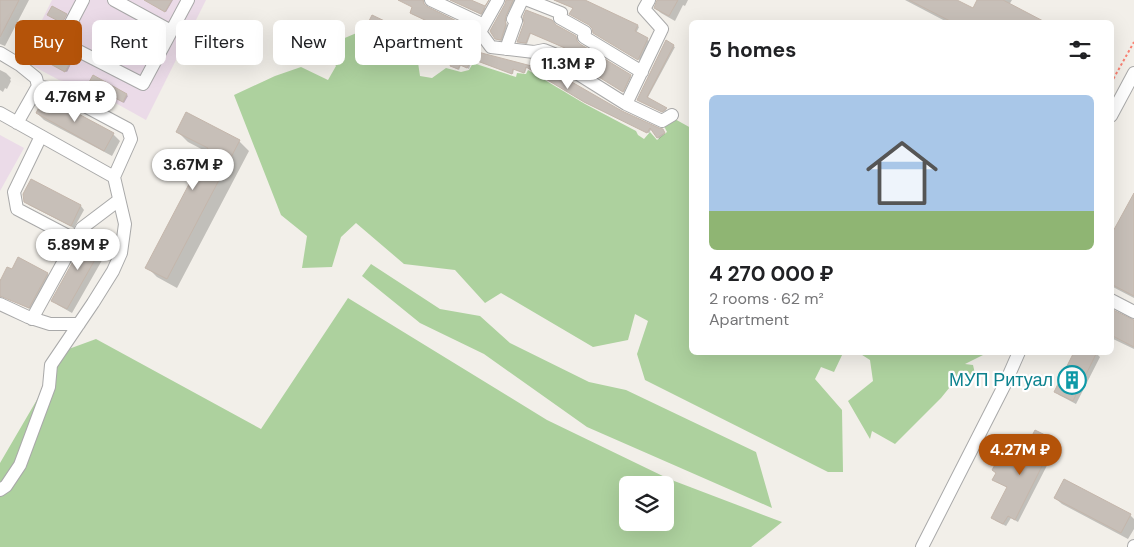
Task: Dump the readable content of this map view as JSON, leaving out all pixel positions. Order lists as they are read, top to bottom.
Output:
{
  "places": {
    "building": ["МУП Ритуал"]
  },
  "page": {
    "chip": [
      "Buy",
      "Rent",
      "Filters",
      "New",
      "Apartment"
    ],
    "heading": "5 homes",
    "price": [
      "11.3M ₽",
      "4.76M ₽",
      "3.67M ₽",
      "5.89M ₽",
      "4.27M ₽"
    ],
    "list": [
      {
        "name": "4 270 000 ₽",
        "note": "2 rooms · 62 m² · Apartment"
      }
    ]
  }
}
